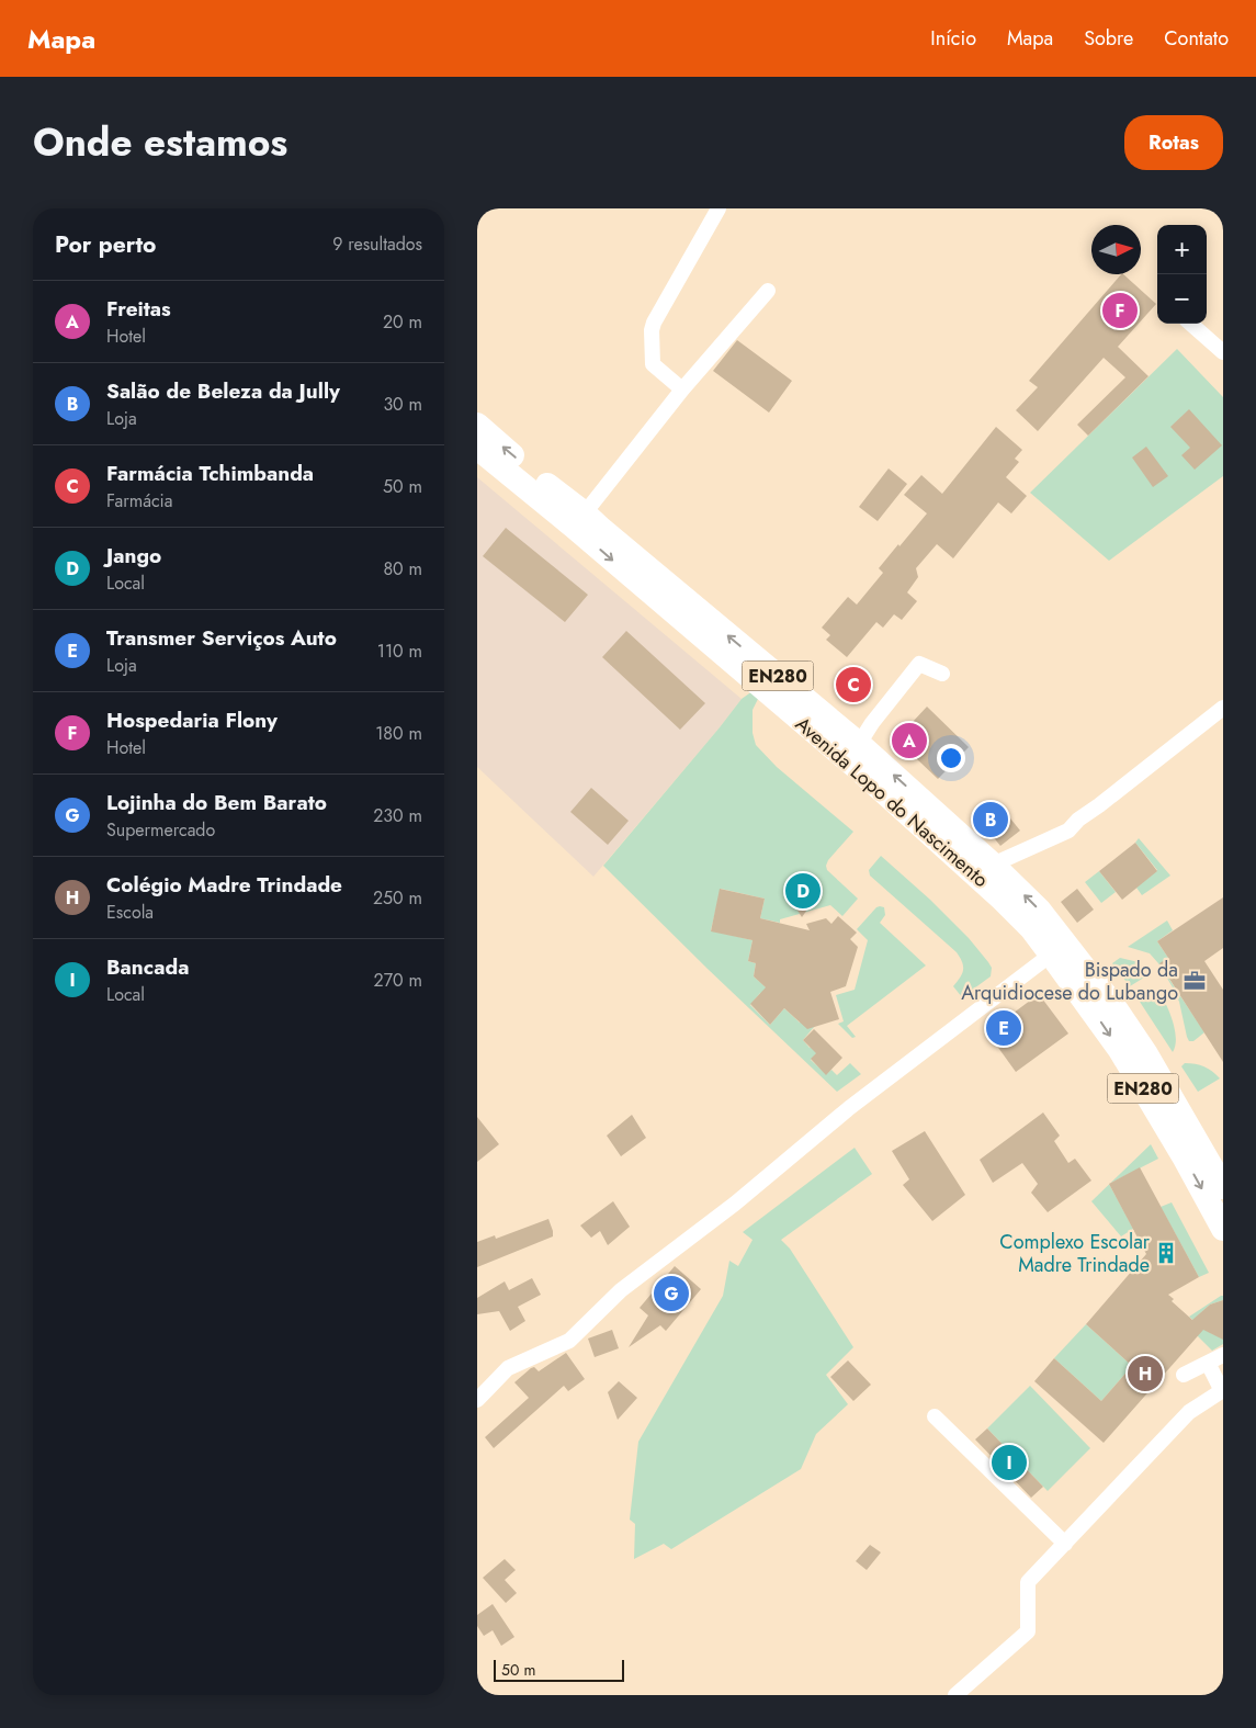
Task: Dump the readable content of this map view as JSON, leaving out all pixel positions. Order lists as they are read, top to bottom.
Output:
{
  "streets": {
    "main road": ["EN280", "Avenida Lopo do Nascimento"]
  },
  "places": {
    "office": ["Bispado da Arquidiocese do Lubango"],
    "building": ["Complexo Escolar Madre Trindade"]
  },
  "scale_bar": "50 m",
  "north": "right",
  "page": {
    "header": "Mapa",
    "nav": [
      "Início",
      "Mapa",
      "Sobre",
      "Contato"
    ],
    "title": "Onde estamos",
    "buttons": "Rotas",
    "heading": ["Por perto", "9 resultados"],
    "map_buttons": ["+", "−"],
    "list": [
      {
        "mark": "A",
        "name": "Freitas",
        "note": "Hotel",
        "value": "20 m"
      },
      {
        "mark": "B",
        "name": "Salão de Beleza da Jully",
        "note": "Loja",
        "value": "30 m"
      },
      {
        "mark": "C",
        "name": "Farmácia Tchimbanda",
        "note": "Farmácia",
        "value": "50 m"
      },
      {
        "mark": "D",
        "name": "Jango",
        "note": "Local",
        "value": "80 m"
      },
      {
        "mark": "E",
        "name": "Transmer Serviços Auto",
        "note": "Loja",
        "value": "110 m"
      },
      {
        "mark": "F",
        "name": "Hospedaria Flony",
        "note": "Hotel",
        "value": "180 m"
      },
      {
        "mark": "G",
        "name": "Lojinha do Bem Barato",
        "note": "Supermercado",
        "value": "230 m"
      },
      {
        "mark": "H",
        "name": "Colégio Madre Trindade",
        "note": "Escola",
        "value": "250 m"
      },
      {
        "mark": "I",
        "name": "Bancada",
        "note": "Local",
        "value": "270 m"
      }
    ],
    "pins": [
      "F",
      "C",
      "A",
      "B",
      "D",
      "E",
      "G",
      "H",
      "I"
    ],
    "scale": "50 m"
  }
}
